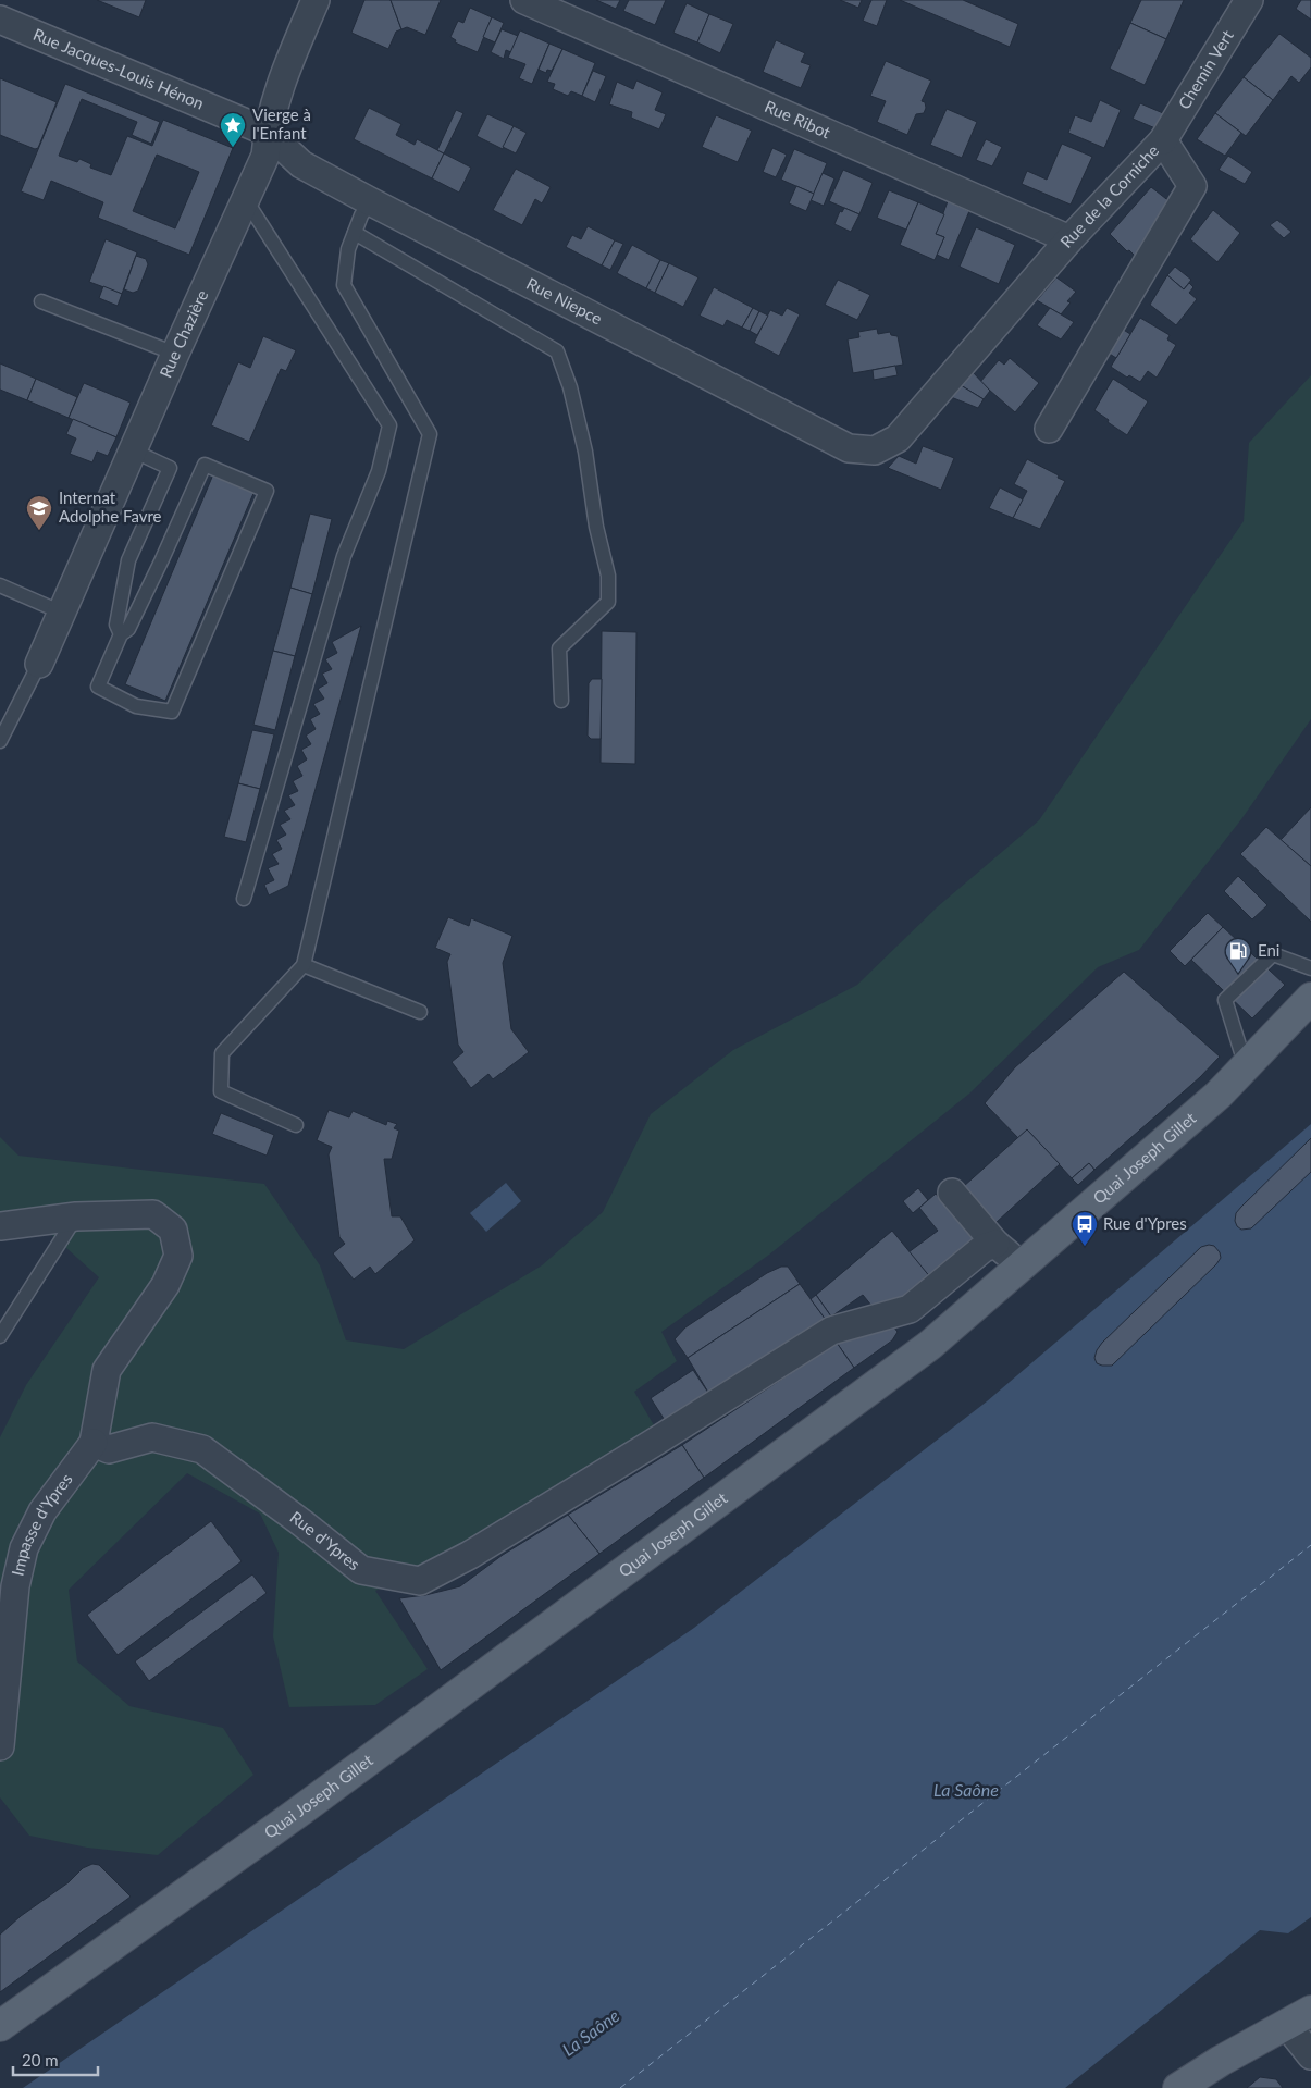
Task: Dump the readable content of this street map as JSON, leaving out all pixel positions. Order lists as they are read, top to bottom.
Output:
{
  "streets": {
    "main road": ["Quai Joseph Gillet"],
    "street": [
      "Rue Jacques-Louis Hénon",
      "Chemin Vert",
      "Rue Ribot",
      "Rue de la Corniche",
      "Rue Niepce",
      "Rue Chazière",
      "Impasse d'Ypres",
      "Rue d'Ypres"
    ]
  },
  "crossings": [
    ["Rue Jacques-Louis Hénon", "Rue Niepce"],
    ["Rue Jacques-Louis Hénon", "Rue Chazière"],
    ["Chemin Vert", "Rue de la Corniche"],
    ["Rue Ribot", "Rue de la Corniche"],
    ["Rue de la Corniche", "Rue Niepce"],
    ["Rue Niepce", "Rue Chazière"],
    ["Impasse d'Ypres", "Rue d'Ypres"]
  ],
  "water": ["La Saône"],
  "places": {
    "place": ["Vierge à l'Enfant"],
    "school or university": ["Internat Adolphe Favre"],
    "fuel station": ["Eni"],
    "bus stop": ["Rue d'Ypres"]
  },
  "scale_bar": "20 m"
}
